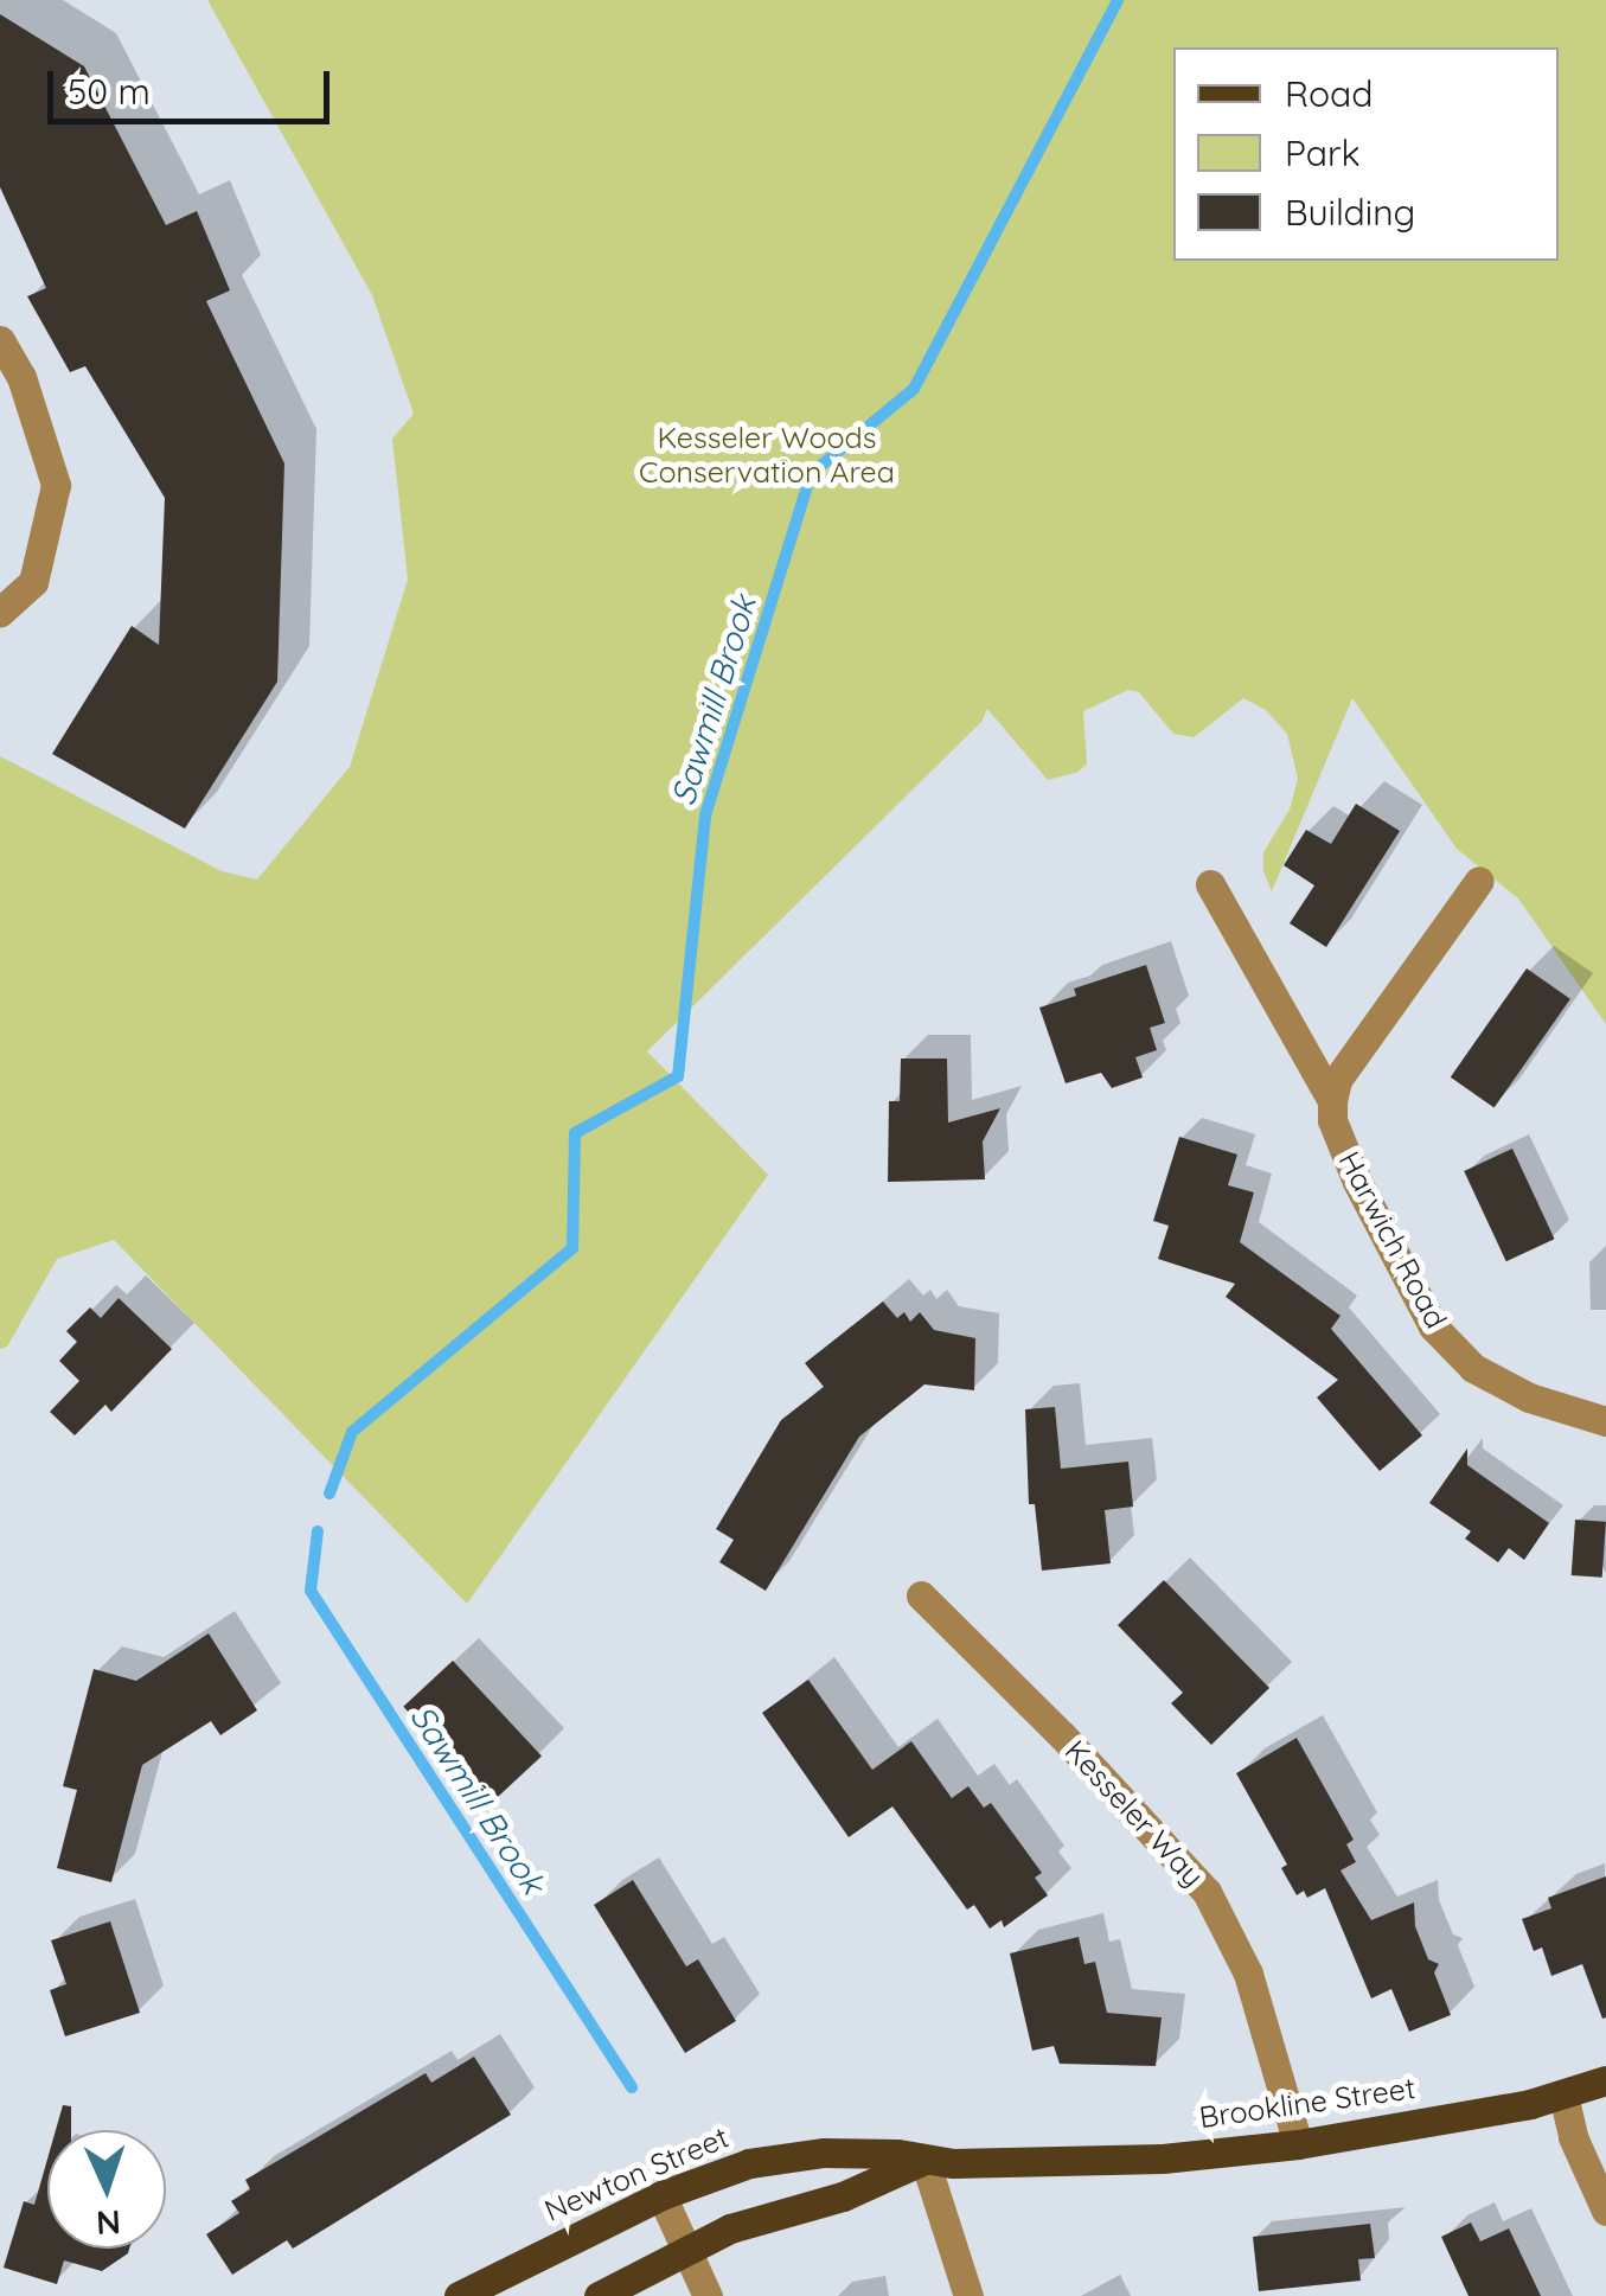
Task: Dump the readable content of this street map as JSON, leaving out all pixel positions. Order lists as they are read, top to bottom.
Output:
{
  "streets": {
    "main road": ["Brookline Street", "Newton Street"],
    "street": ["Harwich Road", "Kesseler Way"]
  },
  "crossings": [
    ["Kesseler Way", "Brookline Street"],
    ["Brookline Street", "Newton Street"]
  ],
  "water": ["Sawmill Brook"],
  "parks": ["Kesseler Woods Conservation Area"],
  "legend": ["Road", "Park", "Building"],
  "scale_bar": "50 m",
  "north": "bottom"
}
